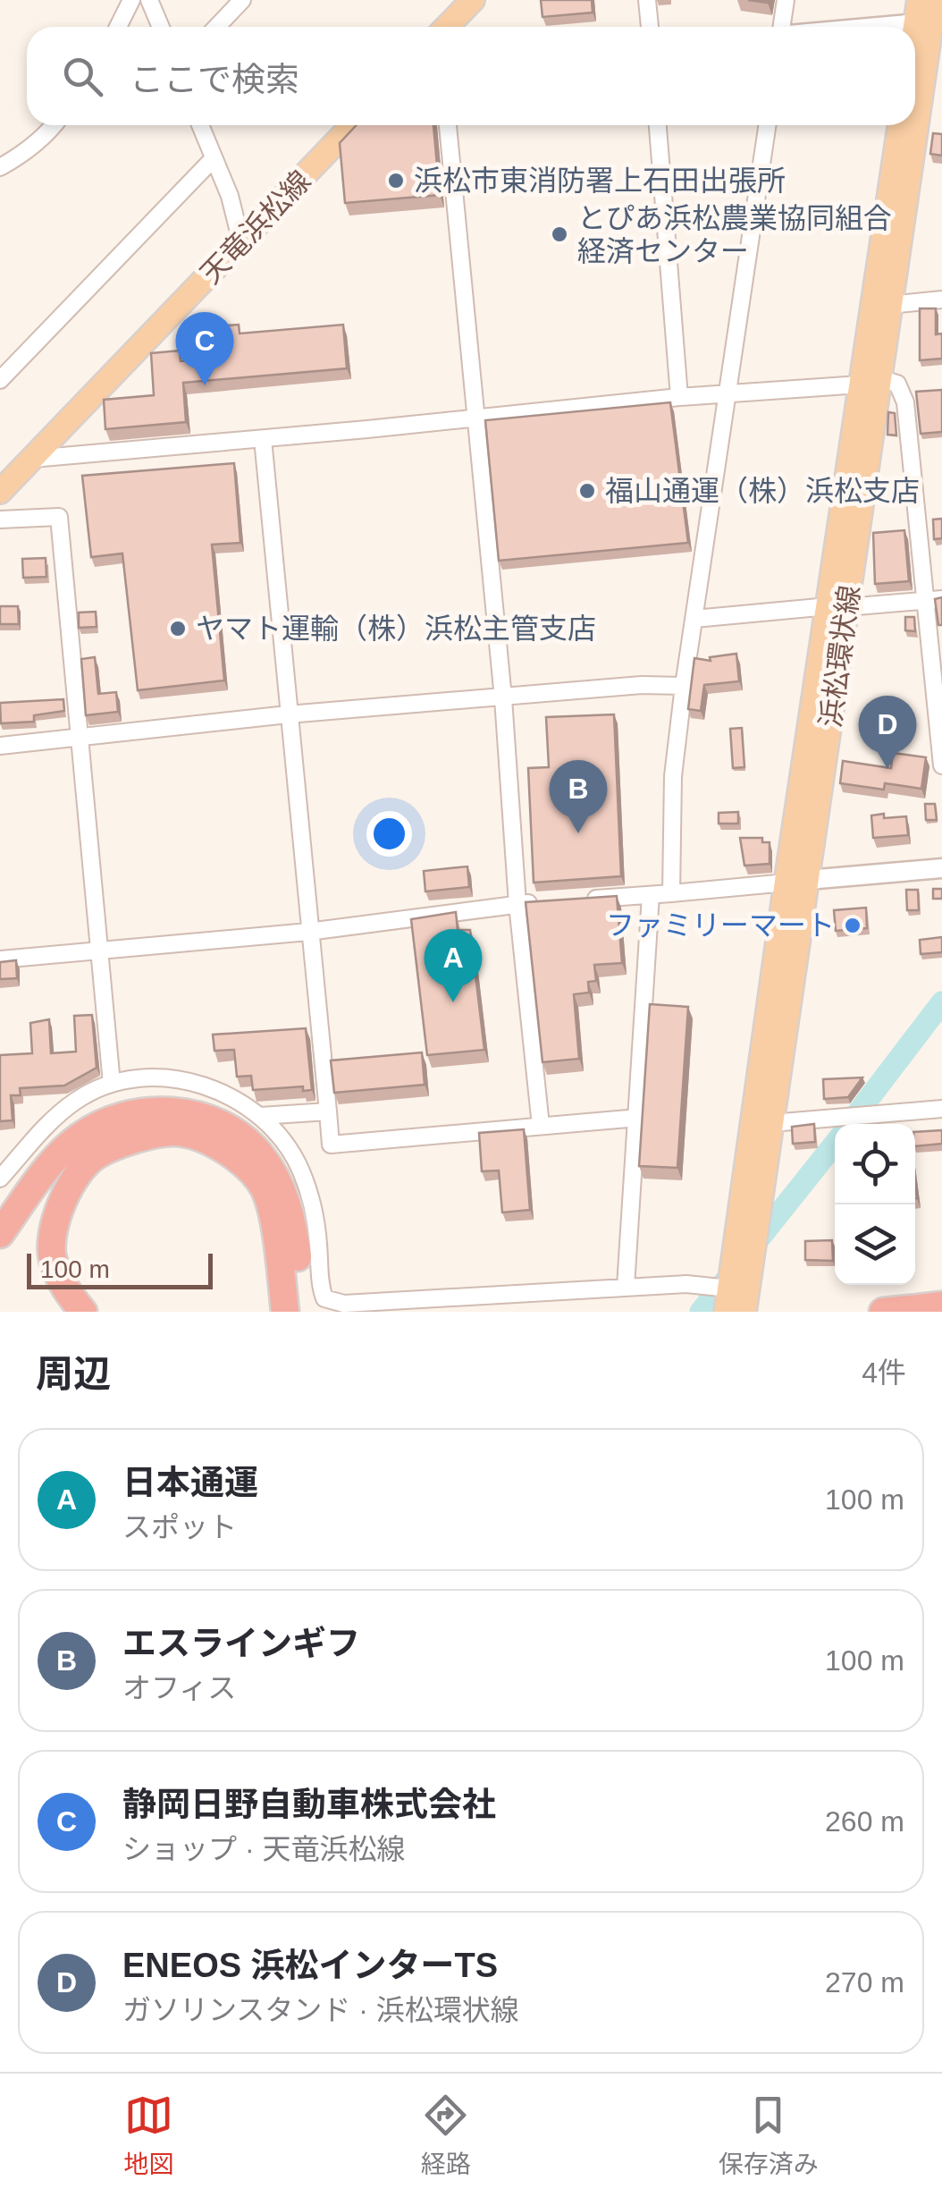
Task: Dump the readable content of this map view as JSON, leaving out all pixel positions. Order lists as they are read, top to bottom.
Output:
{
  "streets": {
    "main road": ["天竜浜松線", "浜松環状線"]
  },
  "places": [
    "浜松市東消防署上石田出張所",
    "とぴあ浜松農業協同組合 経済センター",
    "福山通運（株）浜松支店",
    "ヤマト運輸（株）浜松主管支店",
    "ファミリーマート"
  ],
  "scale_bar": "100 m",
  "page": {
    "search": "ここで検索",
    "pins": [
      "C",
      "D",
      "B",
      "A"
    ],
    "scale": "100 m",
    "heading": ["周辺", "4件"],
    "list": [
      {
        "mark": "A",
        "name": "日本通運",
        "note": "スポット",
        "value": "100 m"
      },
      {
        "mark": "B",
        "name": "エスラインギフ",
        "note": "オフィス",
        "value": "100 m"
      },
      {
        "mark": "C",
        "name": "静岡日野自動車株式会社",
        "note": "ショップ · 天竜浜松線",
        "value": "260 m"
      },
      {
        "mark": "D",
        "name": "ENEOS 浜松インターTS",
        "note": "ガソリンスタンド · 浜松環状線",
        "value": "270 m"
      }
    ],
    "nav": ["地図", "経路", "保存済み"]
  }
}
